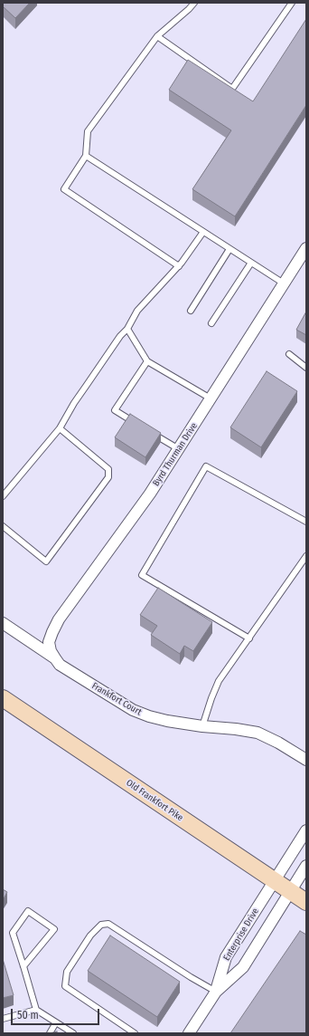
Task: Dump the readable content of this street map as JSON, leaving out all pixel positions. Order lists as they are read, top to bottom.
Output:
{
  "streets": {
    "main road": ["Old Frankfort Pike"],
    "street": ["Byrd Thurman Drive", "Frankfort Court", "Enterprise Drive"]
  },
  "crossings": [
    ["Byrd Thurman Drive", "Frankfort Court"],
    ["Old Frankfort Pike", "Enterprise Drive"]
  ],
  "scale_bar": "50 m"
}
